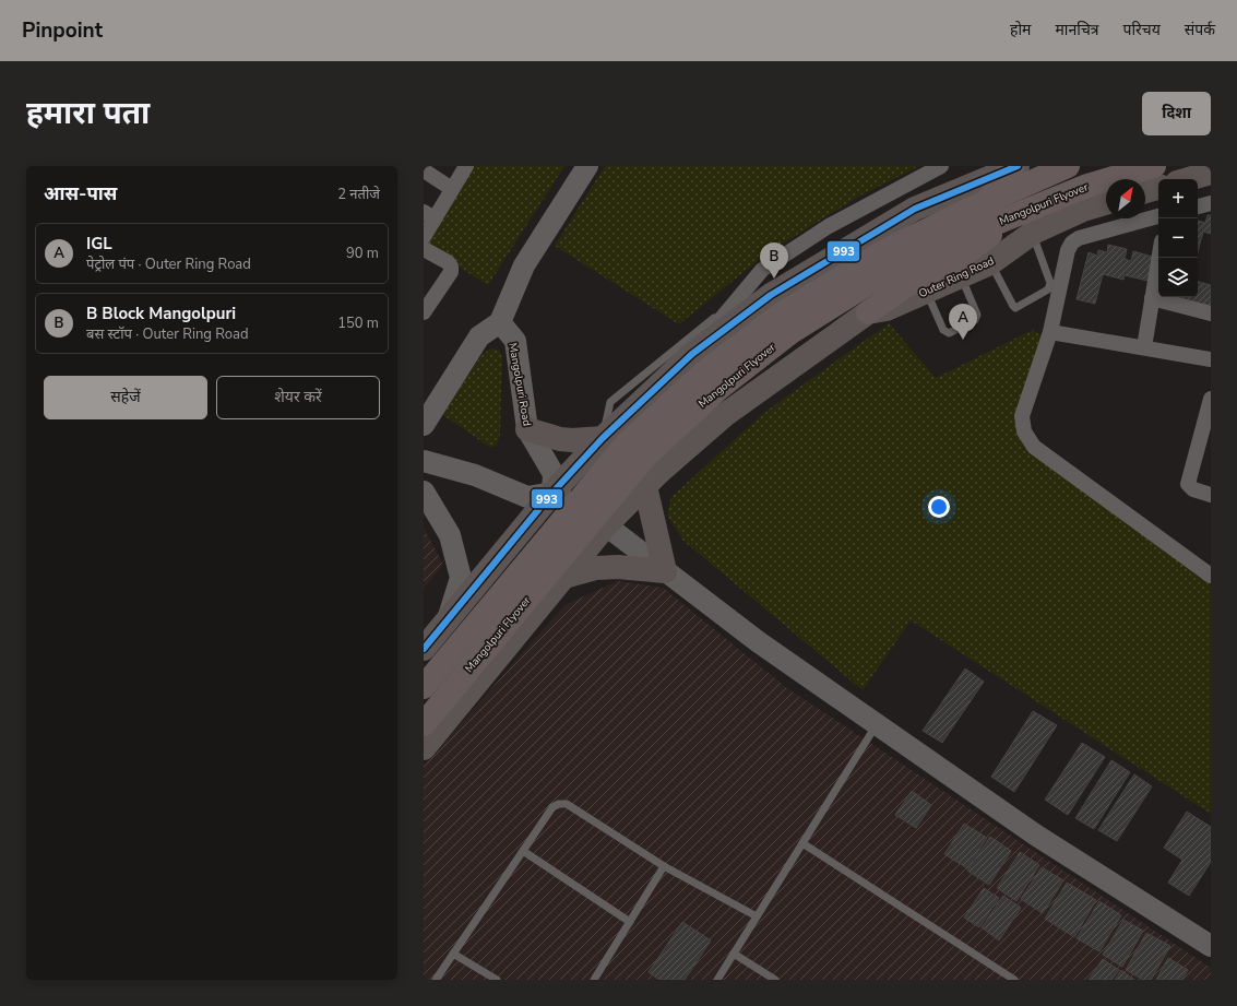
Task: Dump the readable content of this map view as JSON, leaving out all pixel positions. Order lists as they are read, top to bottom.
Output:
{
  "streets": {
    "highway": ["Mangolpuri Flyover"],
    "main road": ["Outer Ring Road"],
    "street": ["Mangolpuri Road"]
  },
  "lines": ["transit line 993"],
  "north": "top right",
  "page": {
    "header": "Pinpoint",
    "nav": [
      "होम",
      "मानचित्र",
      "परिचय",
      "संपर्क"
    ],
    "buttons": [
      "दिशा",
      ["सहेजें", "शेयर करें"]
    ],
    "title": "हमारा पता",
    "heading": ["आस-पास", "2 नतीजे"],
    "map_buttons": ["+", "−"],
    "list": [
      {
        "mark": "A",
        "name": "IGL",
        "note": "पेट्रोल पंप · Outer Ring Road",
        "value": "90 m"
      },
      {
        "mark": "B",
        "name": "B Block Mangolpuri",
        "note": "बस स्टॉप · Outer Ring Road",
        "value": "150 m"
      }
    ],
    "pins": ["B", "A"]
  }
}
